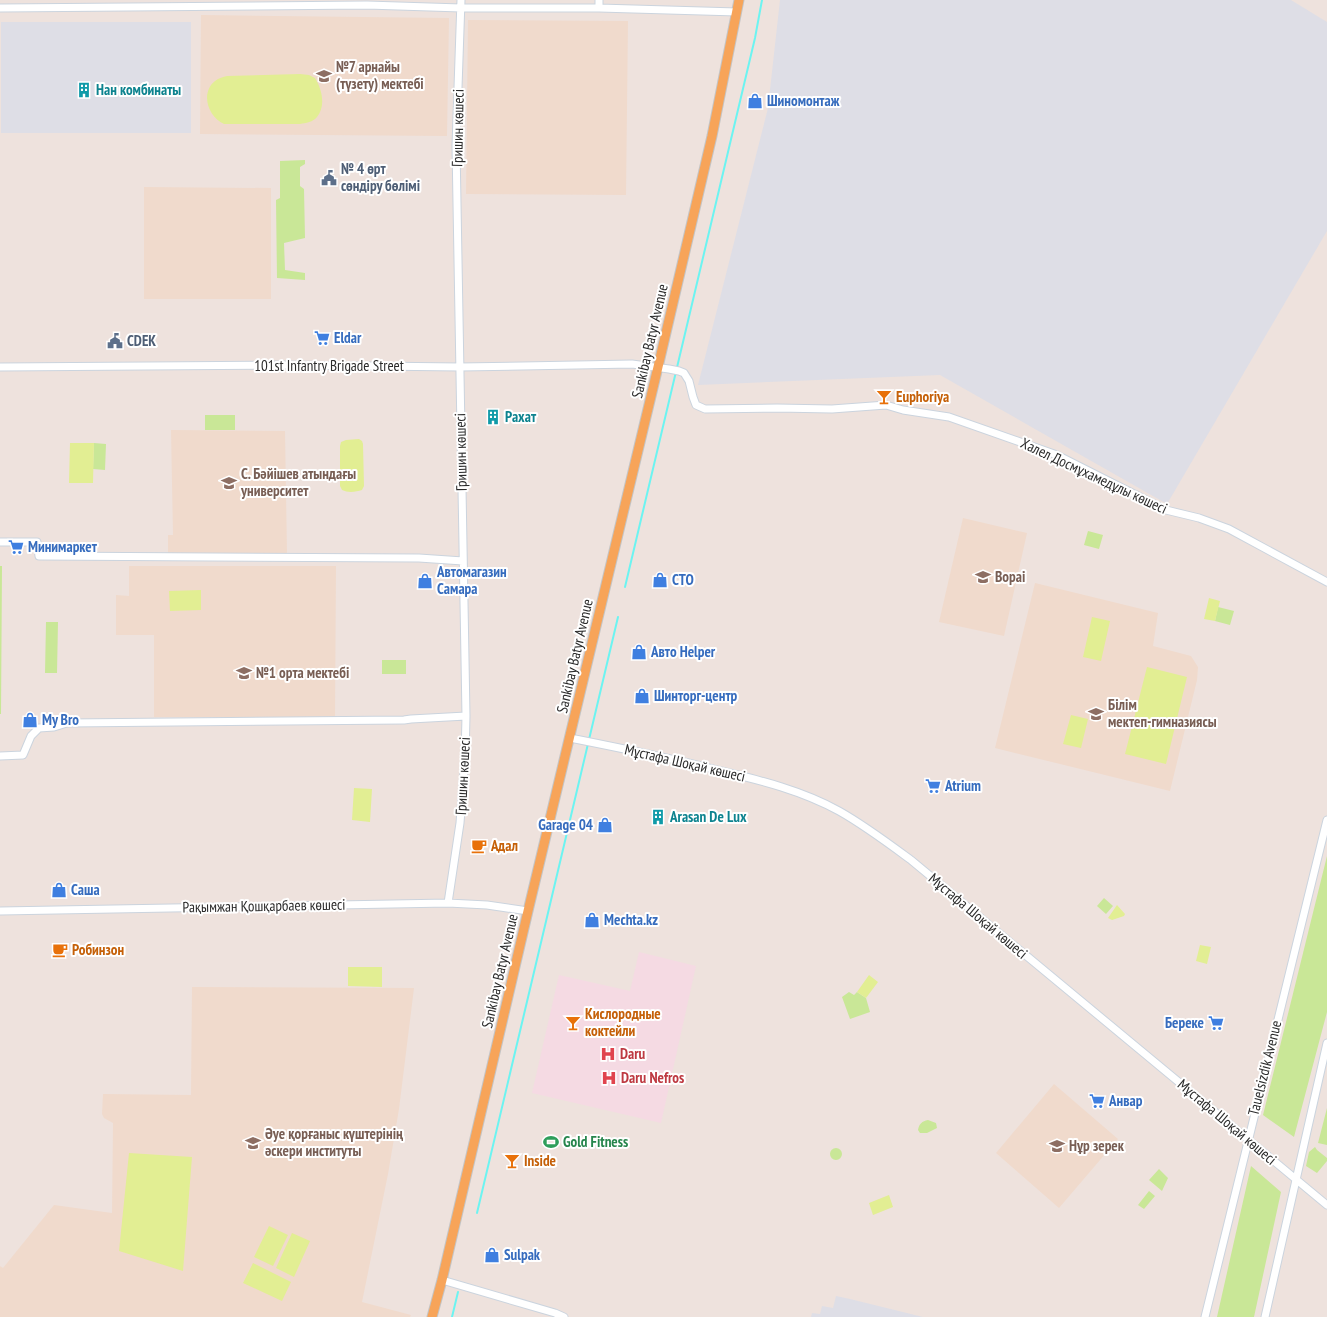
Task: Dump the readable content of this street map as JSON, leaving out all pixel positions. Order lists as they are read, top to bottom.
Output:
{
  "streets": {
    "main road": ["Sankibay Batyr Avenue"],
    "street": [
      "Гришин көшесі",
      "101st Infantry Brigade Street",
      "Халел Досмұхамедұлы көшесі",
      "Мұстафа Шоқай көшесі",
      "Рақымжан Қошқарбаев көшесі",
      "Tauelsizdik Avenue"
    ]
  },
  "crossings": [
    ["Гришин көшесі", "101st Infantry Brigade Street"],
    ["Гришин көшесі", "Рақымжан Қошқарбаев көшесі"],
    ["Sankibay Batyr Avenue", "101st Infantry Brigade Street"],
    ["Sankibay Batyr Avenue", "Халел Досмұхамедұлы көшесі"],
    ["Sankibay Batyr Avenue", "Мұстафа Шоқай көшесі"],
    ["Sankibay Batyr Avenue", "Рақымжан Қошқарбаев көшесі"],
    ["101st Infantry Brigade Street", "Халел Досмұхамедұлы көшесі"],
    ["Мұстафа Шоқай көшесі", "Tauelsizdik Avenue"]
  ],
  "places": {
    "school or university": [
      "№7 арнайы (түзету) мектебі",
      "С. Бәйішев атындағы университет",
      "Bopai",
      "№1 орта мектебі",
      "Білім мектеп-гимназиясы",
      "Әуе қорғаныс күштерінің әскери институты",
      "Нұр зерек"
    ],
    "building": ["Нан комбинаты", "Рахат", "Arasan De Lux"],
    "shop": [
      "Шиномонтаж",
      "СТО",
      "Автомагазин Самара",
      "Авто Helper",
      "Шинторг-центр",
      "My Bro",
      "Garage 04",
      "Саша",
      "Mechta.kz",
      "Sulpak"
    ],
    "public building": ["№ 4 өрт сөндіру бөлімі", "CDEK"],
    "supermarket": [
      "Eldar",
      "Минимаркет",
      "Atrium",
      "Береке",
      "Анвар"
    ],
    "bar": ["Euphoriya", "Кислородные коктейли", "Inside"],
    "cafe": ["Адал", "Робинзон"],
    "hospital": ["Daru", "Daru Nefros"],
    "sports": ["Gold Fitness"]
  }
}
